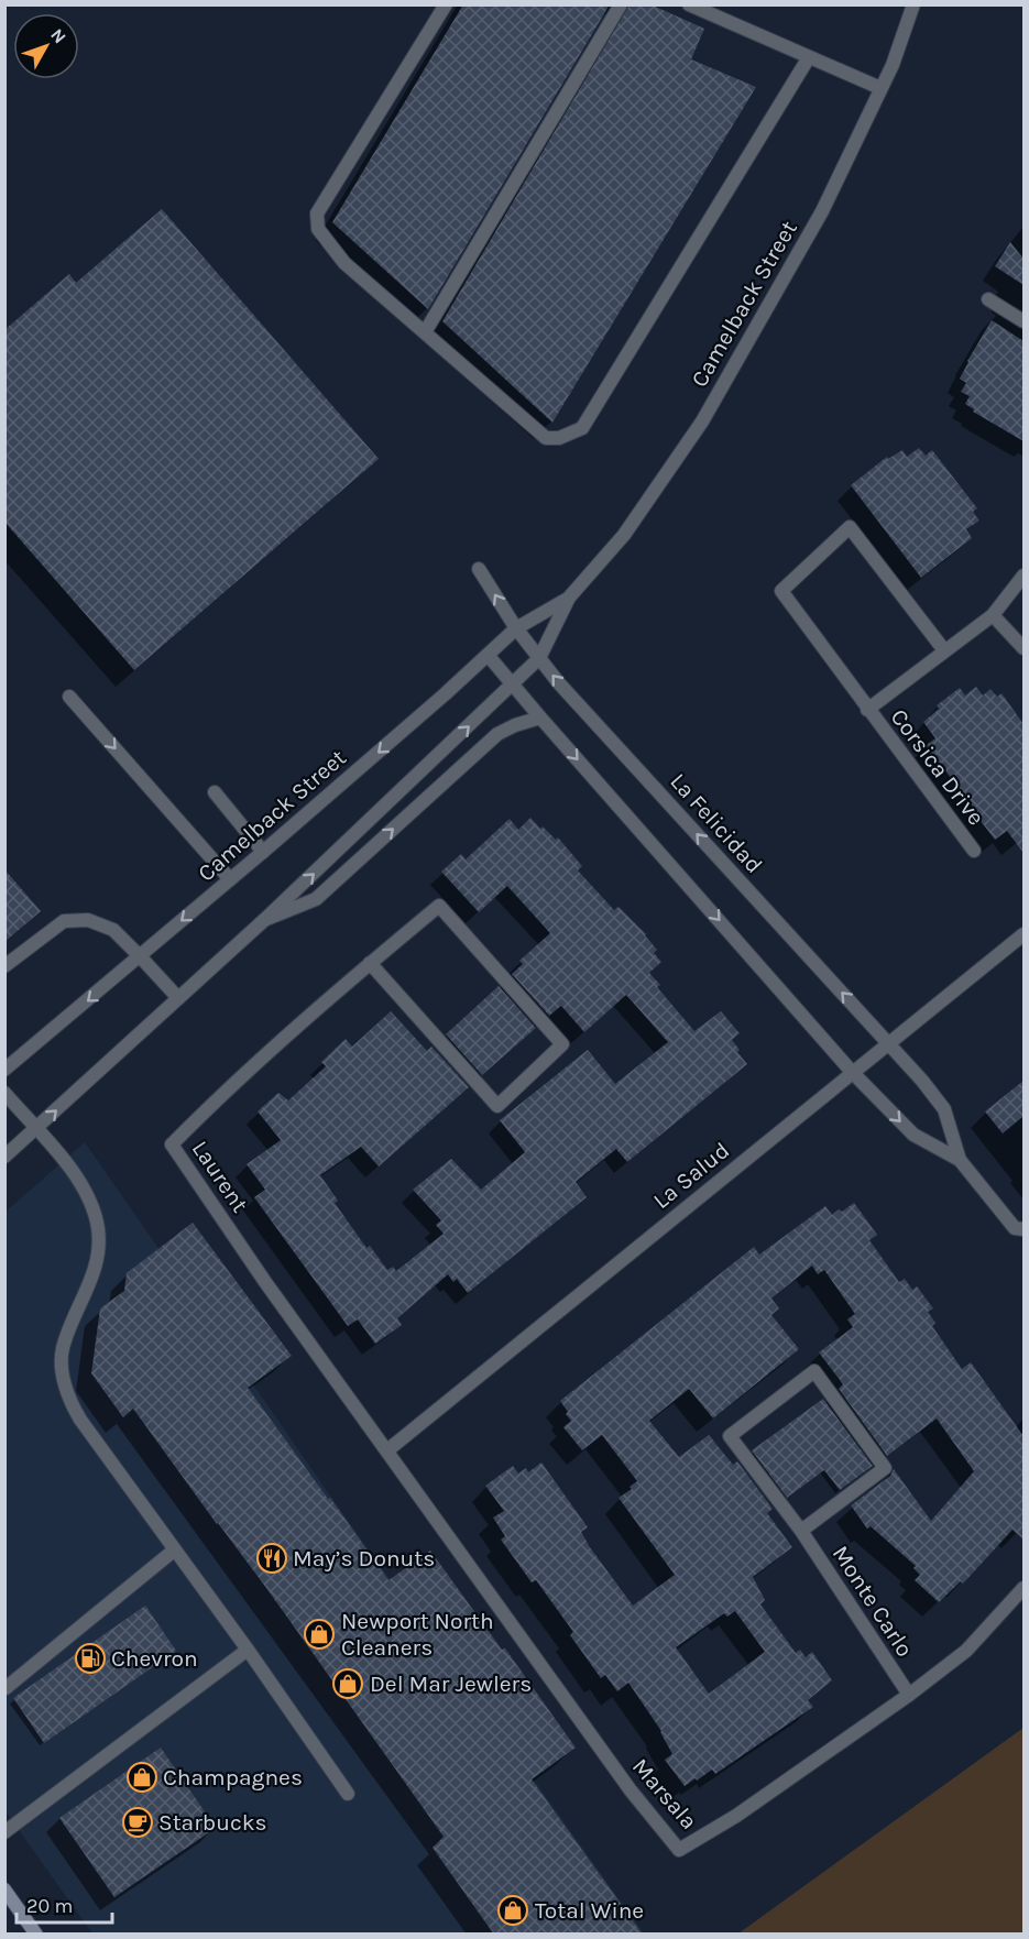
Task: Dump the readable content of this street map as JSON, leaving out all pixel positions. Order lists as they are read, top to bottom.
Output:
{
  "streets": {
    "street": [
      "Camelback Street",
      "Corsica Drive",
      "La Felicidad",
      "La Salud",
      "Laurent",
      "Monte Carlo",
      "Marsala"
    ]
  },
  "crossings": [
    ["Camelback Street", "La Felicidad"],
    ["La Felicidad", "La Salud"],
    ["La Salud", "Laurent"],
    ["La Salud", "Marsala"],
    ["Laurent", "Marsala"],
    ["Monte Carlo", "Marsala"]
  ],
  "places": {
    "restaurant": ["May’s Donuts"],
    "shop": [
      "Newport North Cleaners",
      "Del Mar Jewlers",
      "Champagnes",
      "Total Wine"
    ],
    "fuel station": ["Chevron"],
    "cafe": ["Starbucks"]
  },
  "scale_bar": "20 m",
  "north": "top right"
}
